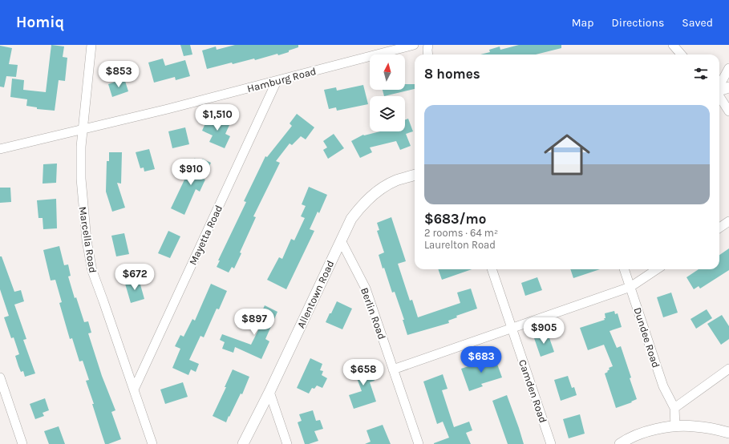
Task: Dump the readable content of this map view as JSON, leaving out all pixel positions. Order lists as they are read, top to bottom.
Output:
{
  "streets": {
    "street": [
      "Hamburg Road",
      "Mayetta Road",
      "Marcella Road",
      "Allentown Road",
      "Berlin Road",
      "Dundee Road",
      "Camden Road"
    ]
  },
  "crossings": [
    ["Hamburg Road", "Mayetta Road"],
    ["Hamburg Road", "Marcella Road"],
    ["Mayetta Road", "Marcella Road"],
    ["Allentown Road", "Berlin Road"]
  ],
  "north": "top",
  "page": {
    "header": "Homiq",
    "nav": ["Map", "Directions", "Saved"],
    "heading": "8 homes",
    "price": [
      "$853",
      "$1,510",
      "$910",
      "$672",
      "$897",
      "$905",
      "$683",
      "$658"
    ],
    "list": [
      {
        "name": "$683/mo",
        "note": "2 rooms · 64 m² · Laurelton Road"
      }
    ]
  }
}
